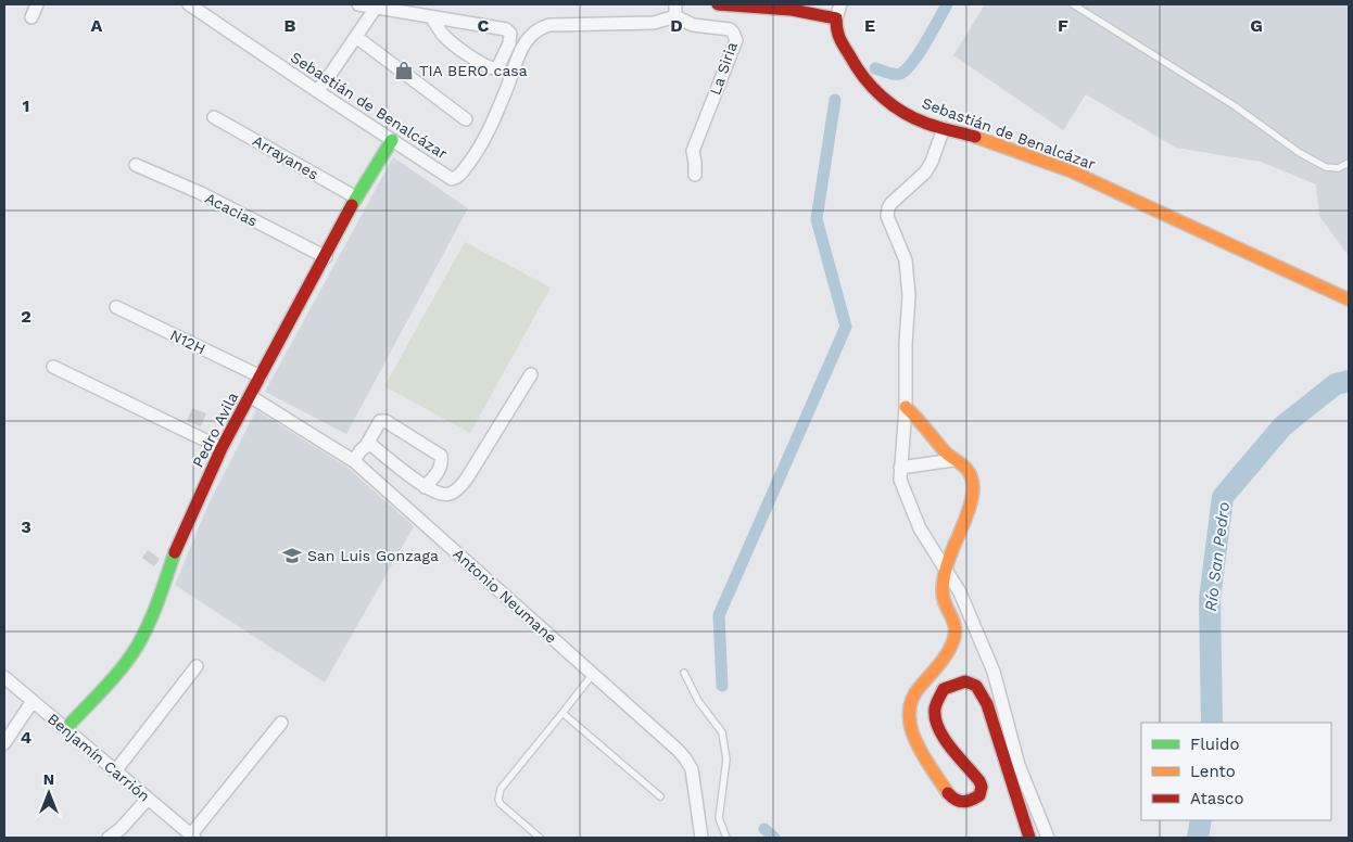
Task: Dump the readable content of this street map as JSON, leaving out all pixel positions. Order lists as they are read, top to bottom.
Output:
{
  "streets": {
    "street": [
      "La Siria",
      "Sebastián de Benalcázar",
      "Arrayanes",
      "Acacias",
      "N12H",
      "Pedro Avila",
      "Antonio Neumane",
      "Benjamín Carrión"
    ]
  },
  "crossings": [
    ["La Siria", "Sebastián de Benalcázar"],
    ["Sebastián de Benalcázar", "Pedro Avila"],
    ["Arrayanes", "Pedro Avila"],
    ["Acacias", "Pedro Avila"],
    ["N12H", "Pedro Avila"],
    ["Pedro Avila", "Antonio Neumane"],
    ["Pedro Avila", "Benjamín Carrión"]
  ],
  "water": ["Río San Pedro"],
  "places": {
    "shop": ["TIA BERO casa"],
    "school or university": ["San Luis Gonzaga"]
  },
  "legend": ["Fluido", "Lento", "Atasco"],
  "north": "top",
  "grid": {
    "columns": [
      "A",
      "B",
      "C",
      "D",
      "E",
      "F",
      "G"
    ],
    "rows": [
      "1",
      "2",
      "3",
      "4"
    ]
  }
}
